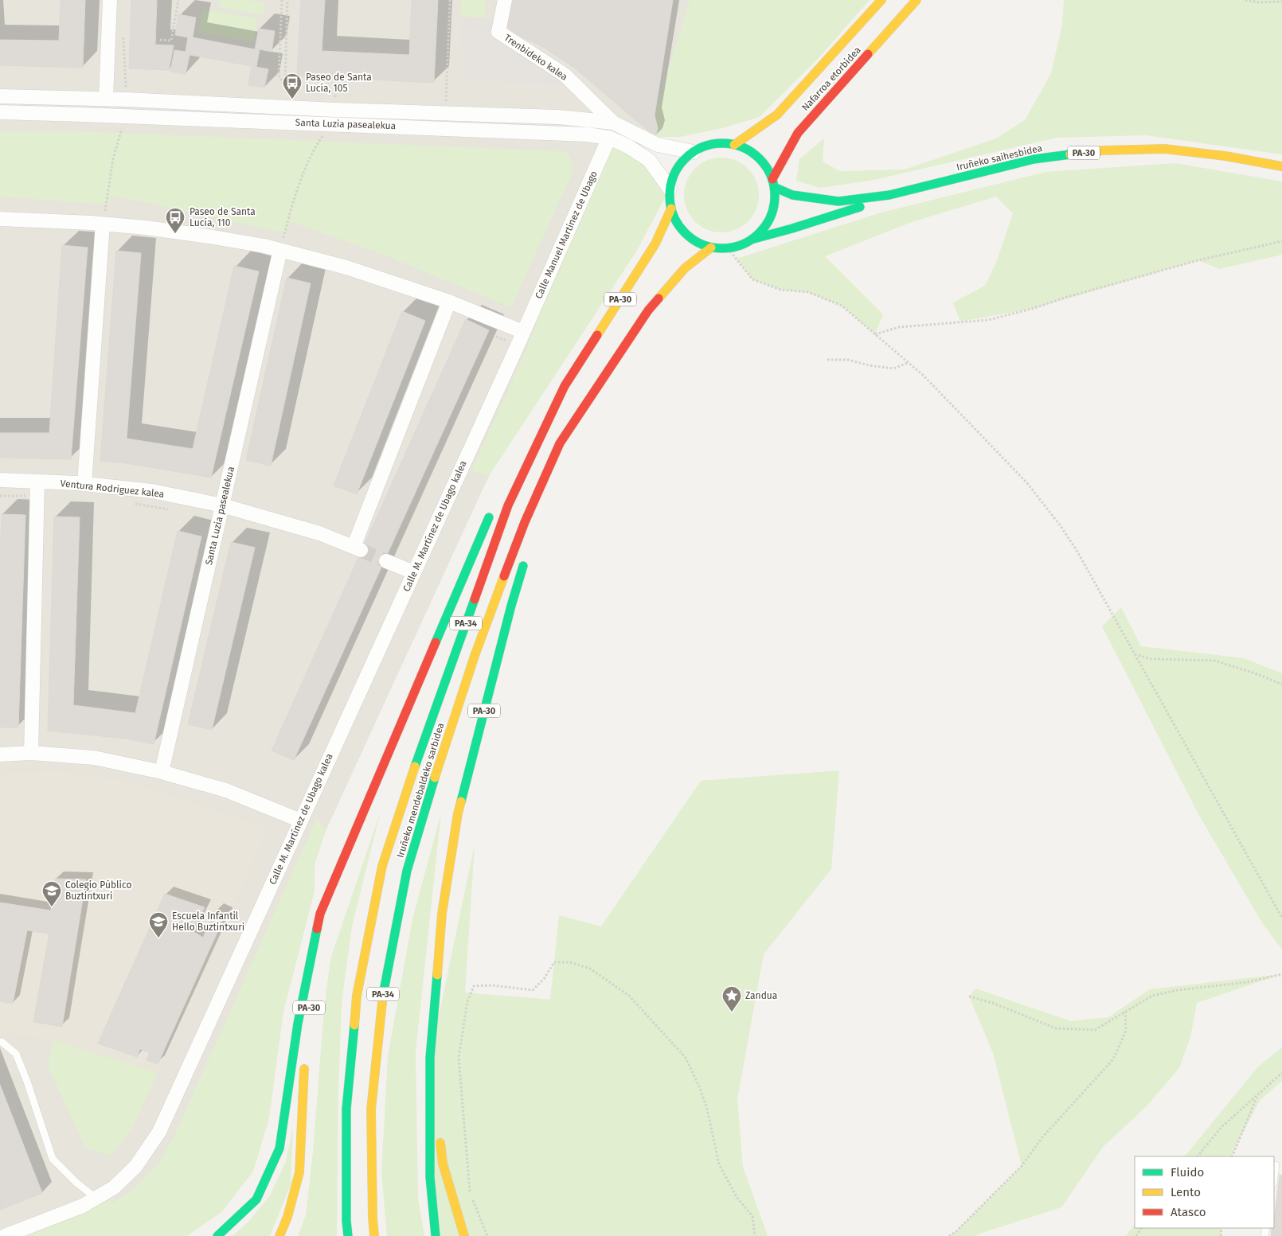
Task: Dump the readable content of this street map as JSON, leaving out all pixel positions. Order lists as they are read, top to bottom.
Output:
{
  "streets": {
    "main road": [
      "Nafarroa etorbidea",
      "PA-30",
      "Iruñeko saihesbidea",
      "PA-34",
      "Iruñeko mendebaldeko sarbidea"
    ],
    "street": [
      "Trenbideko kalea",
      "Santa Luzia pasealekua",
      "Calle Manuel Martinez de Ubago",
      "Ventura Rodriguez kalea",
      "Calle M. Martínez de Ubago kalea"
    ]
  },
  "crossings": [
    ["Trenbideko kalea", "Santa Luzia pasealekua"],
    ["Nafarroa etorbidea", "Santa Luzia pasealekua"],
    ["Nafarroa etorbidea", "PA-30"],
    ["Nafarroa etorbidea", "Iruñeko saihesbidea"],
    ["Santa Luzia pasealekua", "PA-30"],
    ["Santa Luzia pasealekua", "Iruñeko saihesbidea"],
    ["Santa Luzia pasealekua", "Calle Manuel Martinez de Ubago"],
    ["Santa Luzia pasealekua", "Ventura Rodriguez kalea"],
    ["PA-30", "Iruñeko saihesbidea"],
    ["PA-30", "Iruñeko mendebaldeko sarbidea"],
    ["Calle Manuel Martinez de Ubago", "Calle M. Martínez de Ubago kalea"]
  ],
  "places": {
    "bus stop": ["Paseo de Santa Lucía, 105", "Paseo de Santa Lucía, 110"],
    "school or university": ["Colegio Público Buztintxuri", "Escuela Infantil Hello Buztintxuri"],
    "place": ["Zandua"]
  },
  "legend": ["Fluido", "Lento", "Atasco"]
}
